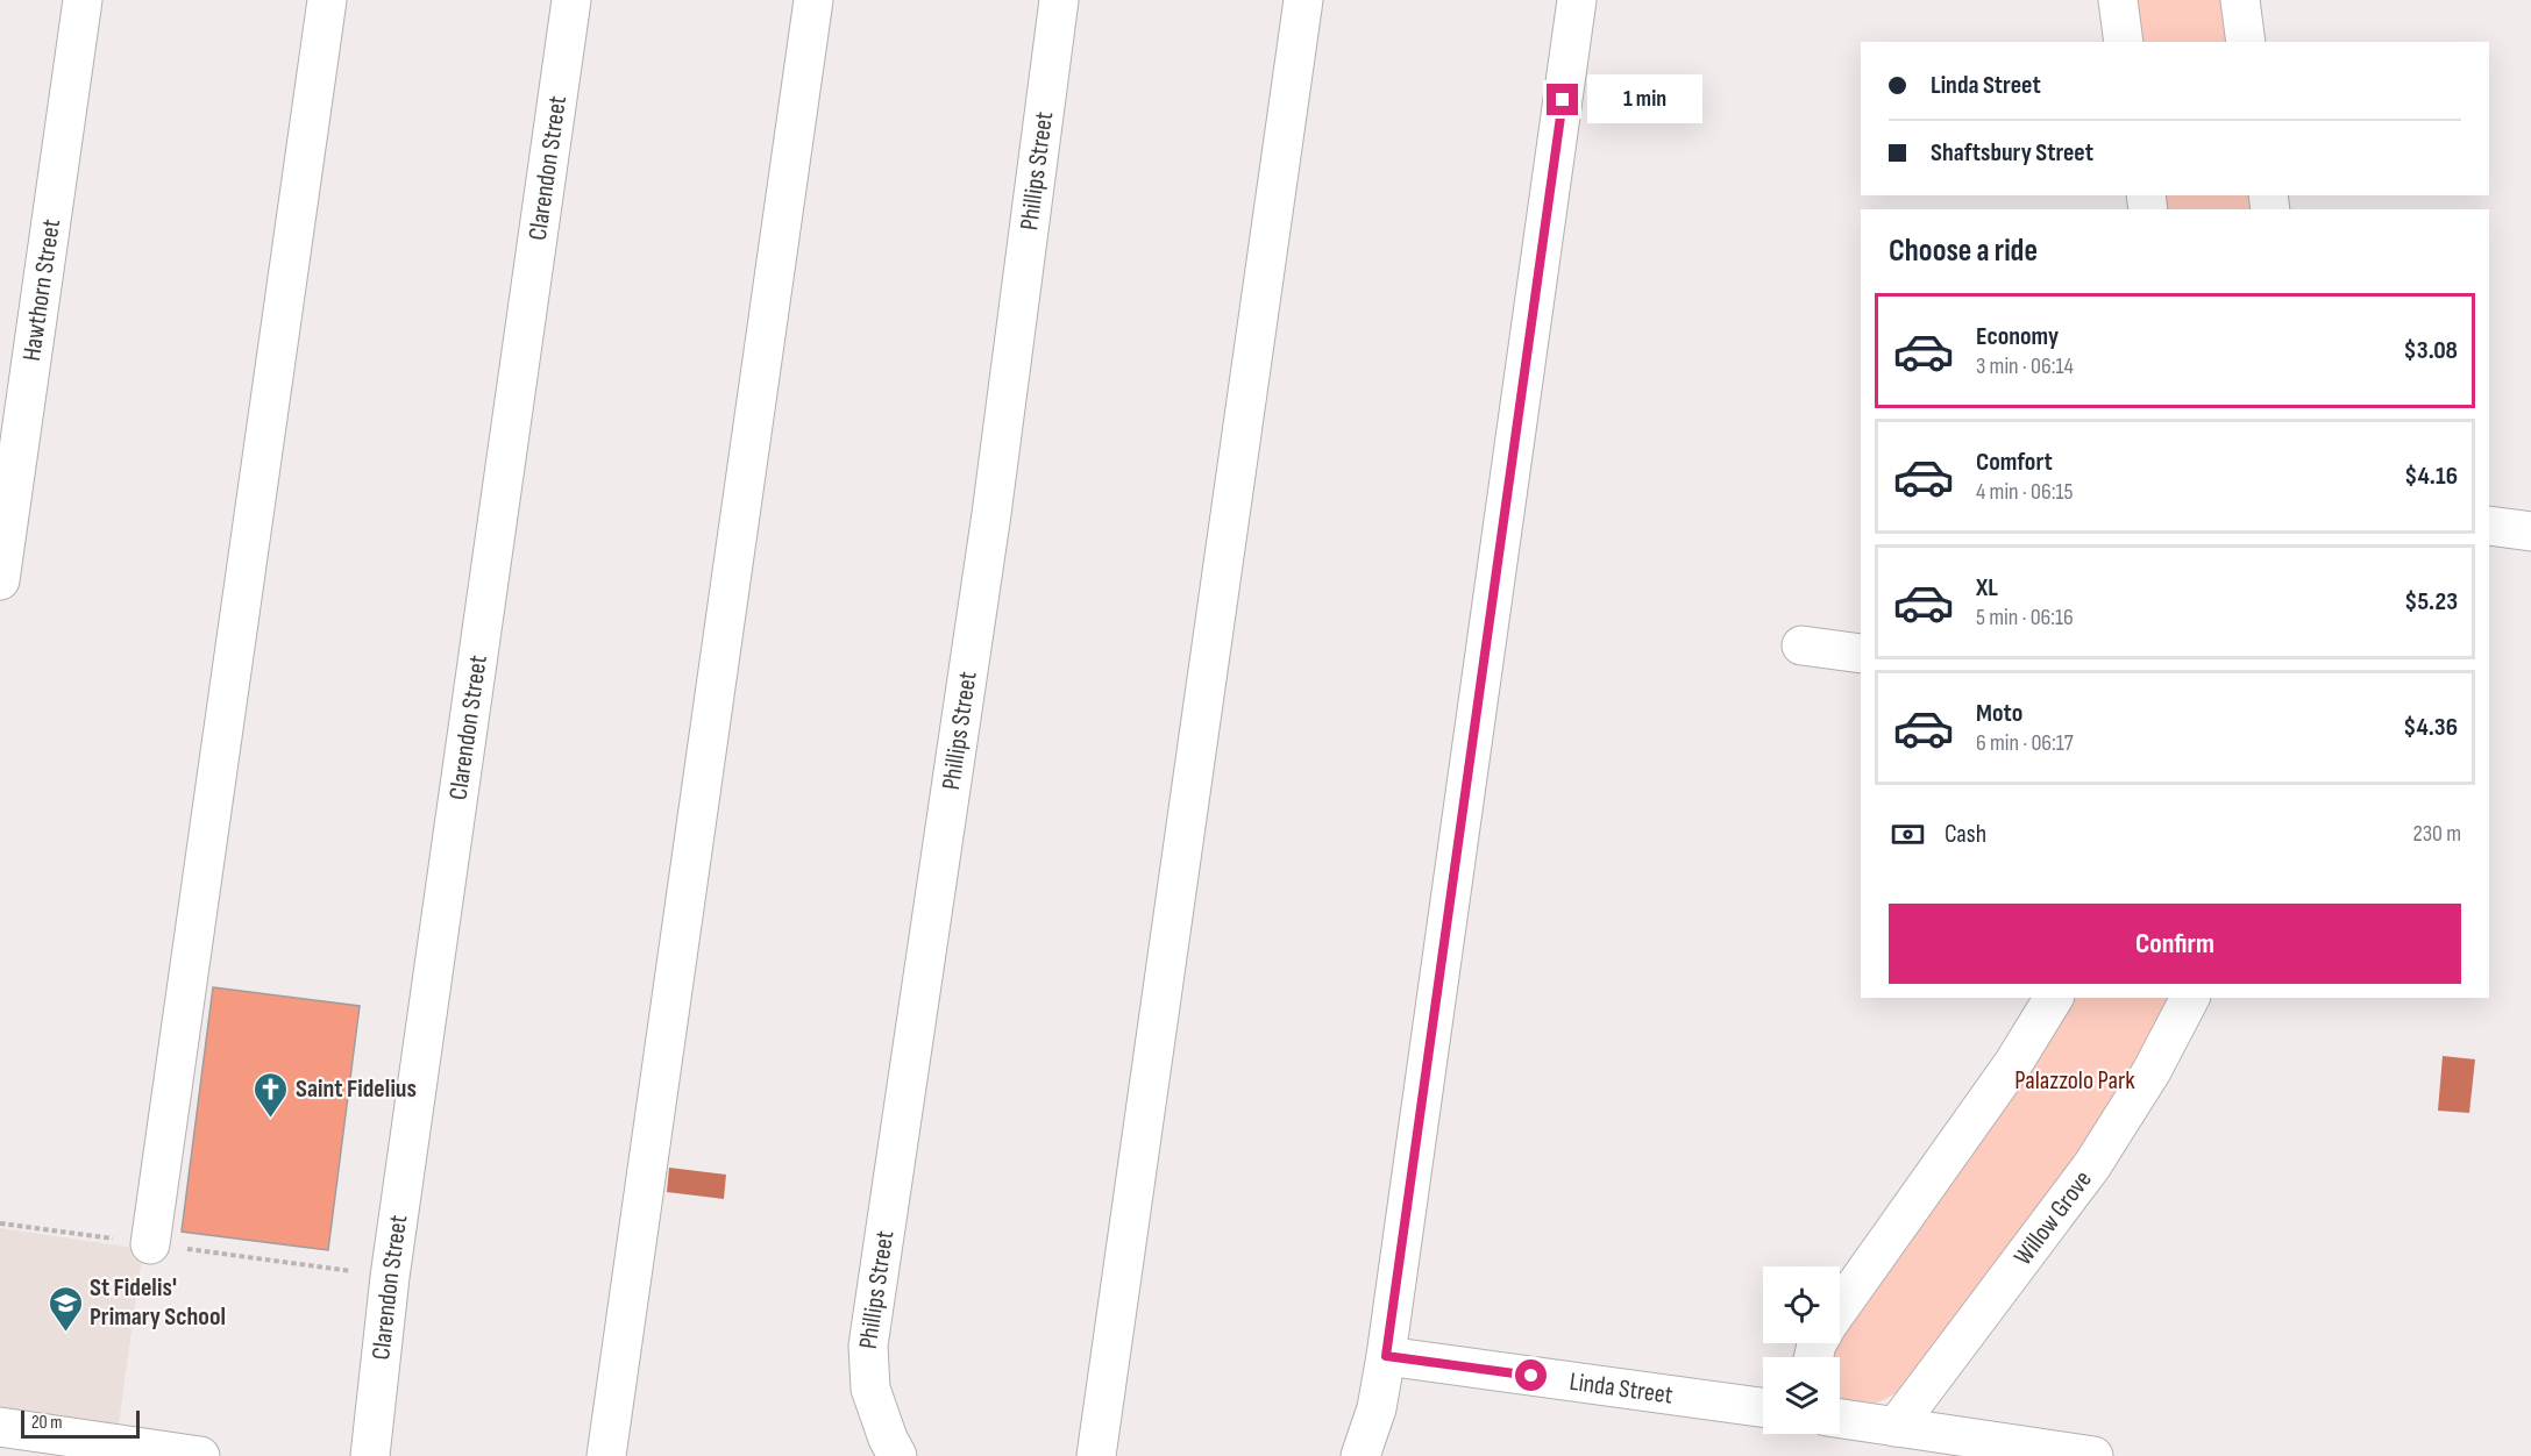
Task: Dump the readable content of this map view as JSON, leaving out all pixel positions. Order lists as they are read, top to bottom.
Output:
{
  "streets": {
    "street": [
      "Clarendon Street",
      "Phillips Street",
      "Hawthorn Street",
      "Willow Grove",
      "Linda Street"
    ]
  },
  "parks": ["Palazzolo Park"],
  "places": {
    "church": ["Saint Fidelius"],
    "school or university": ["St Fidelis' Primary School"]
  },
  "scale_bar": "20 m",
  "page": {
    "banner": ["Linda Street", "Shaftsbury Street"],
    "bubble": "1 min",
    "heading": "Choose a ride",
    "list": [
      {
        "name": "Economy",
        "note": "3 min · 06:14",
        "value": "$3.08"
      },
      {
        "name": "Comfort",
        "note": "4 min · 06:15",
        "value": "$4.16"
      },
      {
        "name": "XL",
        "note": "5 min · 06:16",
        "value": "$5.23"
      },
      {
        "name": "Moto",
        "note": "6 min · 06:17",
        "value": "$4.36"
      }
    ],
    "pay": ["Cash", "230 m"],
    "buttons": "Confirm",
    "scale": "20 m"
  }
}
